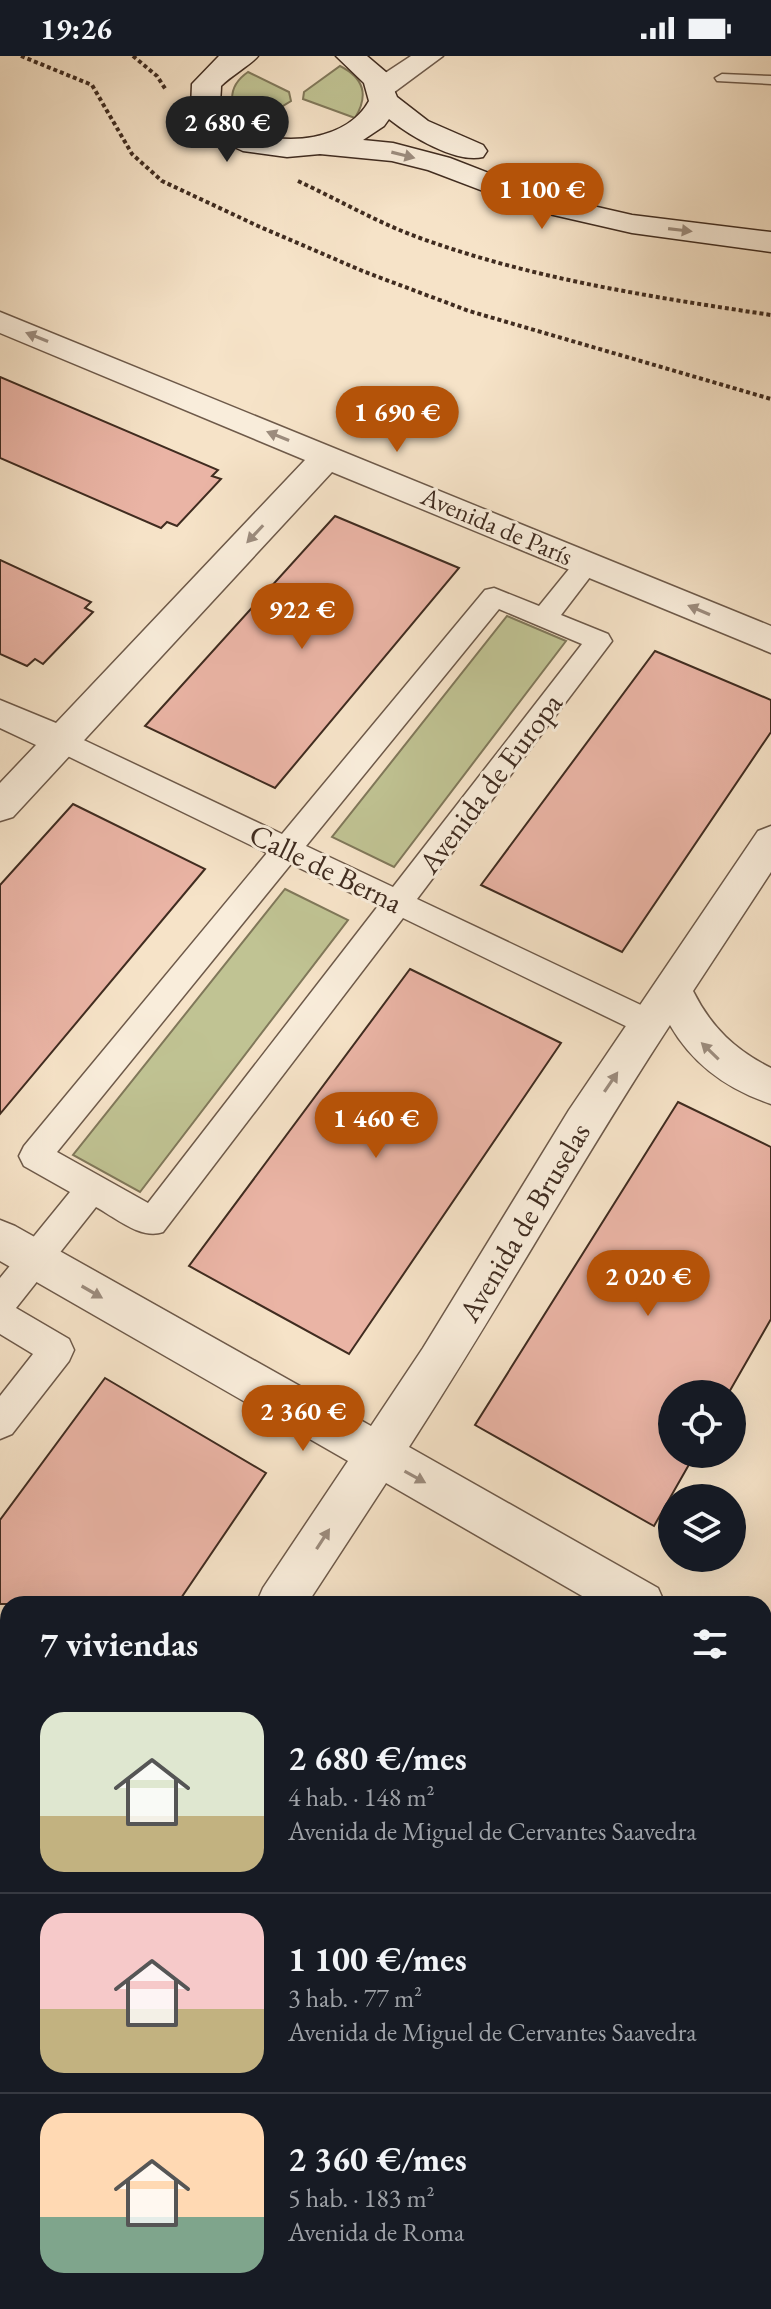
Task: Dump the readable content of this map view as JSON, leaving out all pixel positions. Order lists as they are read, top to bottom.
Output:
{
  "streets": {
    "street": [
      "Avenida de París",
      "Avenida de Europa",
      "Calle de Berna",
      "Avenida de Bruselas"
    ]
  },
  "crossings": [
    ["Avenida de Europa", "Calle de Berna"],
    ["Calle de Berna", "Avenida de Bruselas"]
  ],
  "one_way": ["Avenida de París", "Avenida de Bruselas"],
  "page": {
    "status": "19:26",
    "price": [
      "2 680 €",
      "1 100 €",
      "1 690 €",
      "922 €",
      "1 460 €",
      "2 020 €",
      "2 360 €"
    ],
    "heading": "7 viviendas",
    "list": [
      {
        "name": "2 680 €/mes",
        "note": "4 hab. · 148 m² · Avenida de Miguel de Cervantes Saavedra"
      },
      {
        "name": "1 100 €/mes",
        "note": "3 hab. · 77 m² · Avenida de Miguel de Cervantes Saavedra"
      },
      {
        "name": "2 360 €/mes",
        "note": "5 hab. · 183 m² · Avenida de Roma"
      }
    ]
  }
}
